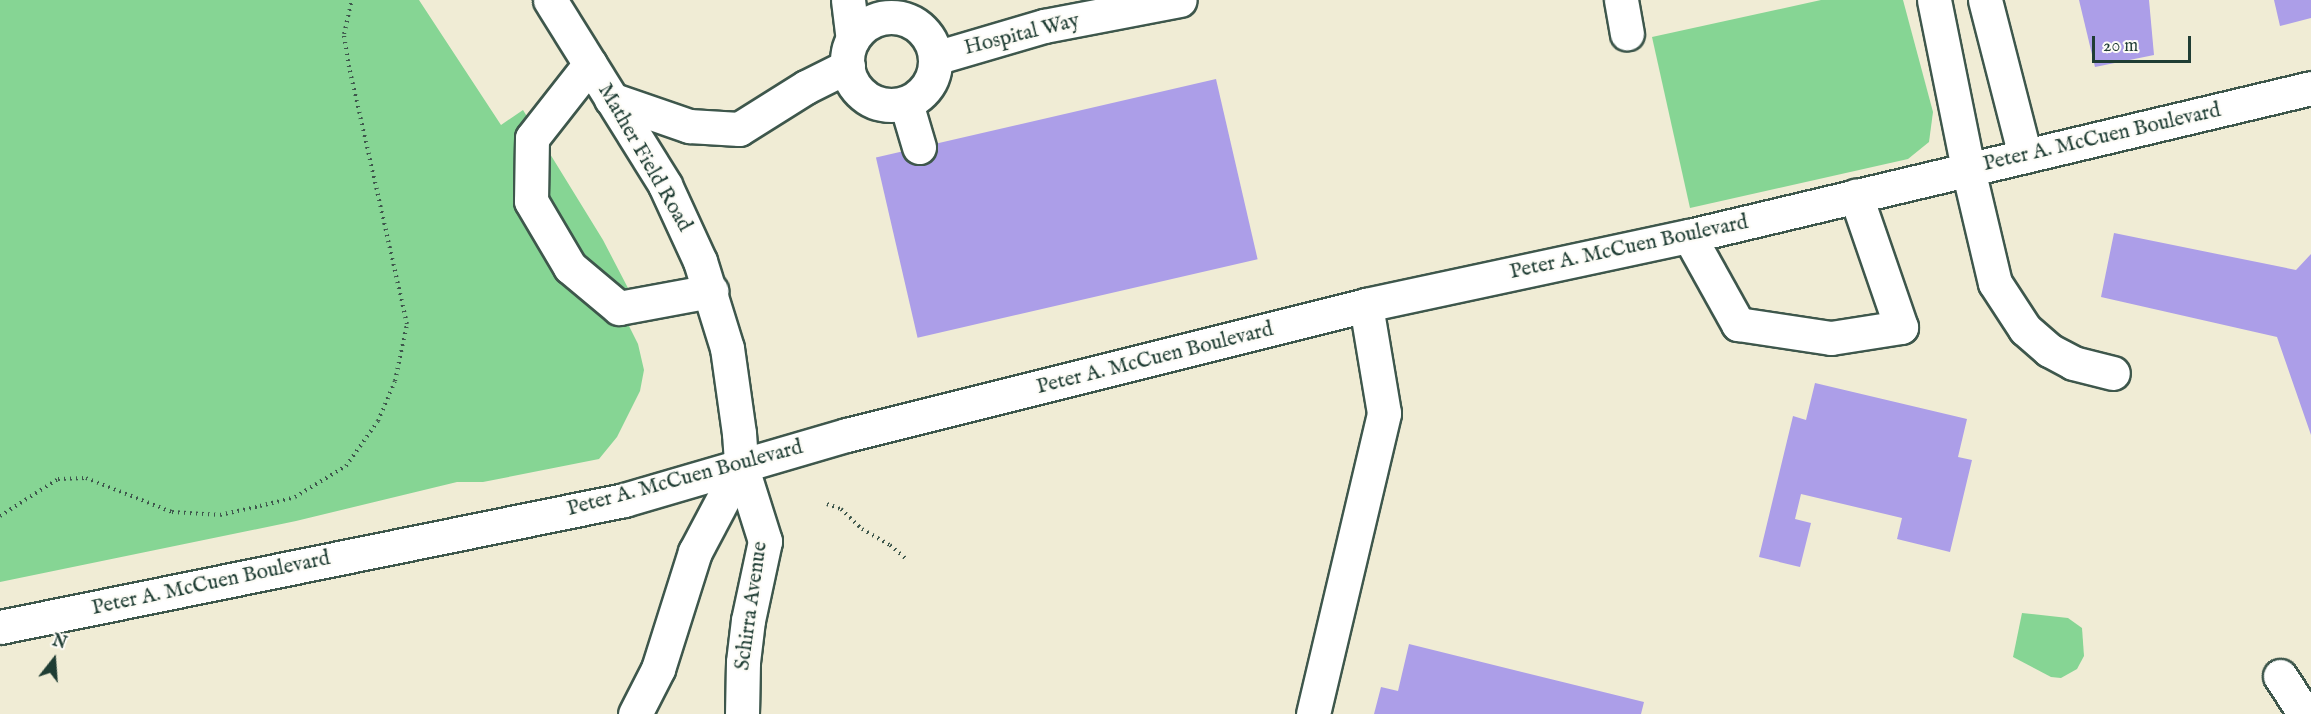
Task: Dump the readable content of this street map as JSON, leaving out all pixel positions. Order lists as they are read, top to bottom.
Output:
{
  "streets": {
    "street": [
      "Hospital Way",
      "Peter A. McCuen Boulevard",
      "Mather Field Road",
      "Schirra Avenue"
    ]
  },
  "crossings": [
    ["Peter A. McCuen Boulevard", "Mather Field Road"],
    ["Peter A. McCuen Boulevard", "Schirra Avenue"],
    ["Mather Field Road", "Schirra Avenue"]
  ],
  "scale_bar": "20 m",
  "north": "top"
}
